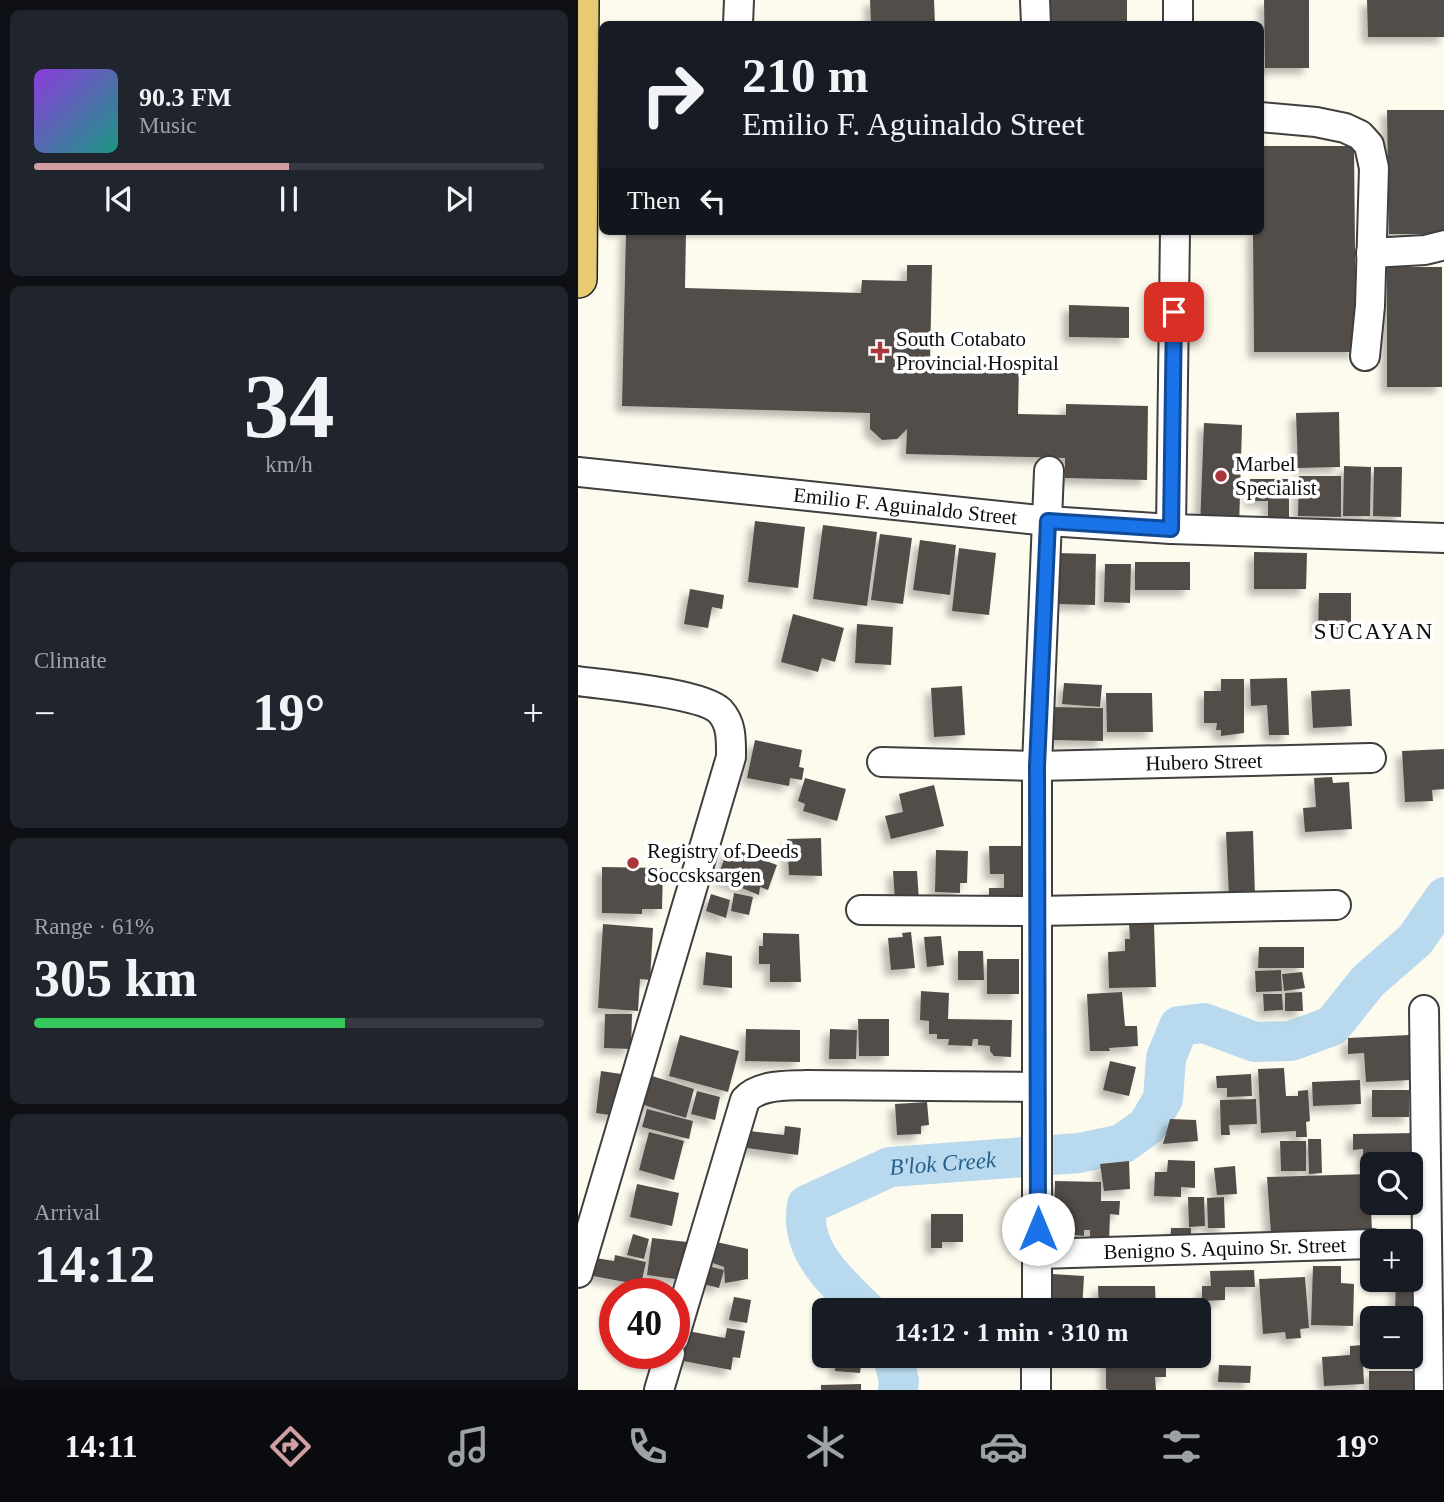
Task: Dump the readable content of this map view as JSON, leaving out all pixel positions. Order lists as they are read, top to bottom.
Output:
{
  "streets": {
    "street": ["Emilio F. Aguinaldo Street", "Hubero Street", "Benigno S. Aquino Sr. Street"]
  },
  "districts": ["SUCAYAN"],
  "water": ["B'lok Creek"],
  "places": {
    "health": ["South Cotabato Provincial Hospital"],
    "other": ["Marbel Specialist", "Registry of Deeds Soccsksargen"]
  },
  "page": {
    "turn": ["210 m", "Emilio F. Aguinaldo Street"],
    "song": ["90.3 FM", "Music"],
    "then": "Then",
    "tile": [
      ["34", "km/h"],
      "Climate",
      ["Range · 61%", "305 km"],
      ["Arrival", "14:12"]
    ],
    "heat": ["−", "19°", "+"],
    "map_buttons": ["+", "−"],
    "limit": "40",
    "trip": "14:12 · 1 min · 310 m",
    "tabs": ["14:11", "19°"]
  }
}
